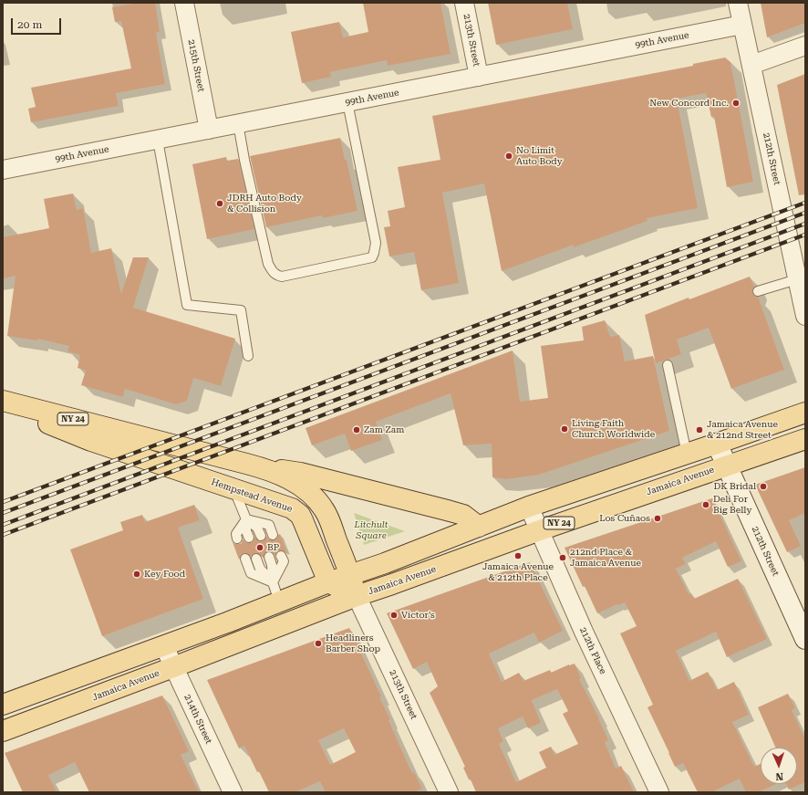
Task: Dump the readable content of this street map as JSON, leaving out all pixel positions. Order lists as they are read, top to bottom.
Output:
{
  "streets": {
    "main road": [
      "212th Street",
      "NY 24",
      "Jamaica Avenue",
      "Hempstead Avenue"
    ],
    "street": [
      "213th Street",
      "99th Avenue",
      "215th Street",
      "212th Place",
      "214th Street"
    ]
  },
  "crossings": [
    ["213th Street", "99th Avenue"],
    ["213th Street", "Jamaica Avenue"],
    ["99th Avenue", "215th Street"],
    ["99th Avenue", "212th Street"],
    ["212th Street", "Jamaica Avenue"],
    ["Jamaica Avenue", "212th Place"],
    ["Jamaica Avenue", "214th Street"]
  ],
  "parks": ["Litchult Square"],
  "places": [
    "New Concord Inc.",
    "No Limit Auto Body",
    "JDRH Auto Body & Collision",
    "Living Faith Church Worldwide",
    "Zam Zam",
    "Jamaica Avenue & 212nd Street",
    "DK Bridal",
    "Deli For Big Belly",
    "Los Cuñaos",
    "BP",
    "Jamaica Avenue & 212th Place",
    "212nd Place & Jamaica Avenue",
    "Key Food",
    "Victor’s",
    "Headliners Barber Shop"
  ],
  "scale_bar": "20 m",
  "north": "bottom"
}
